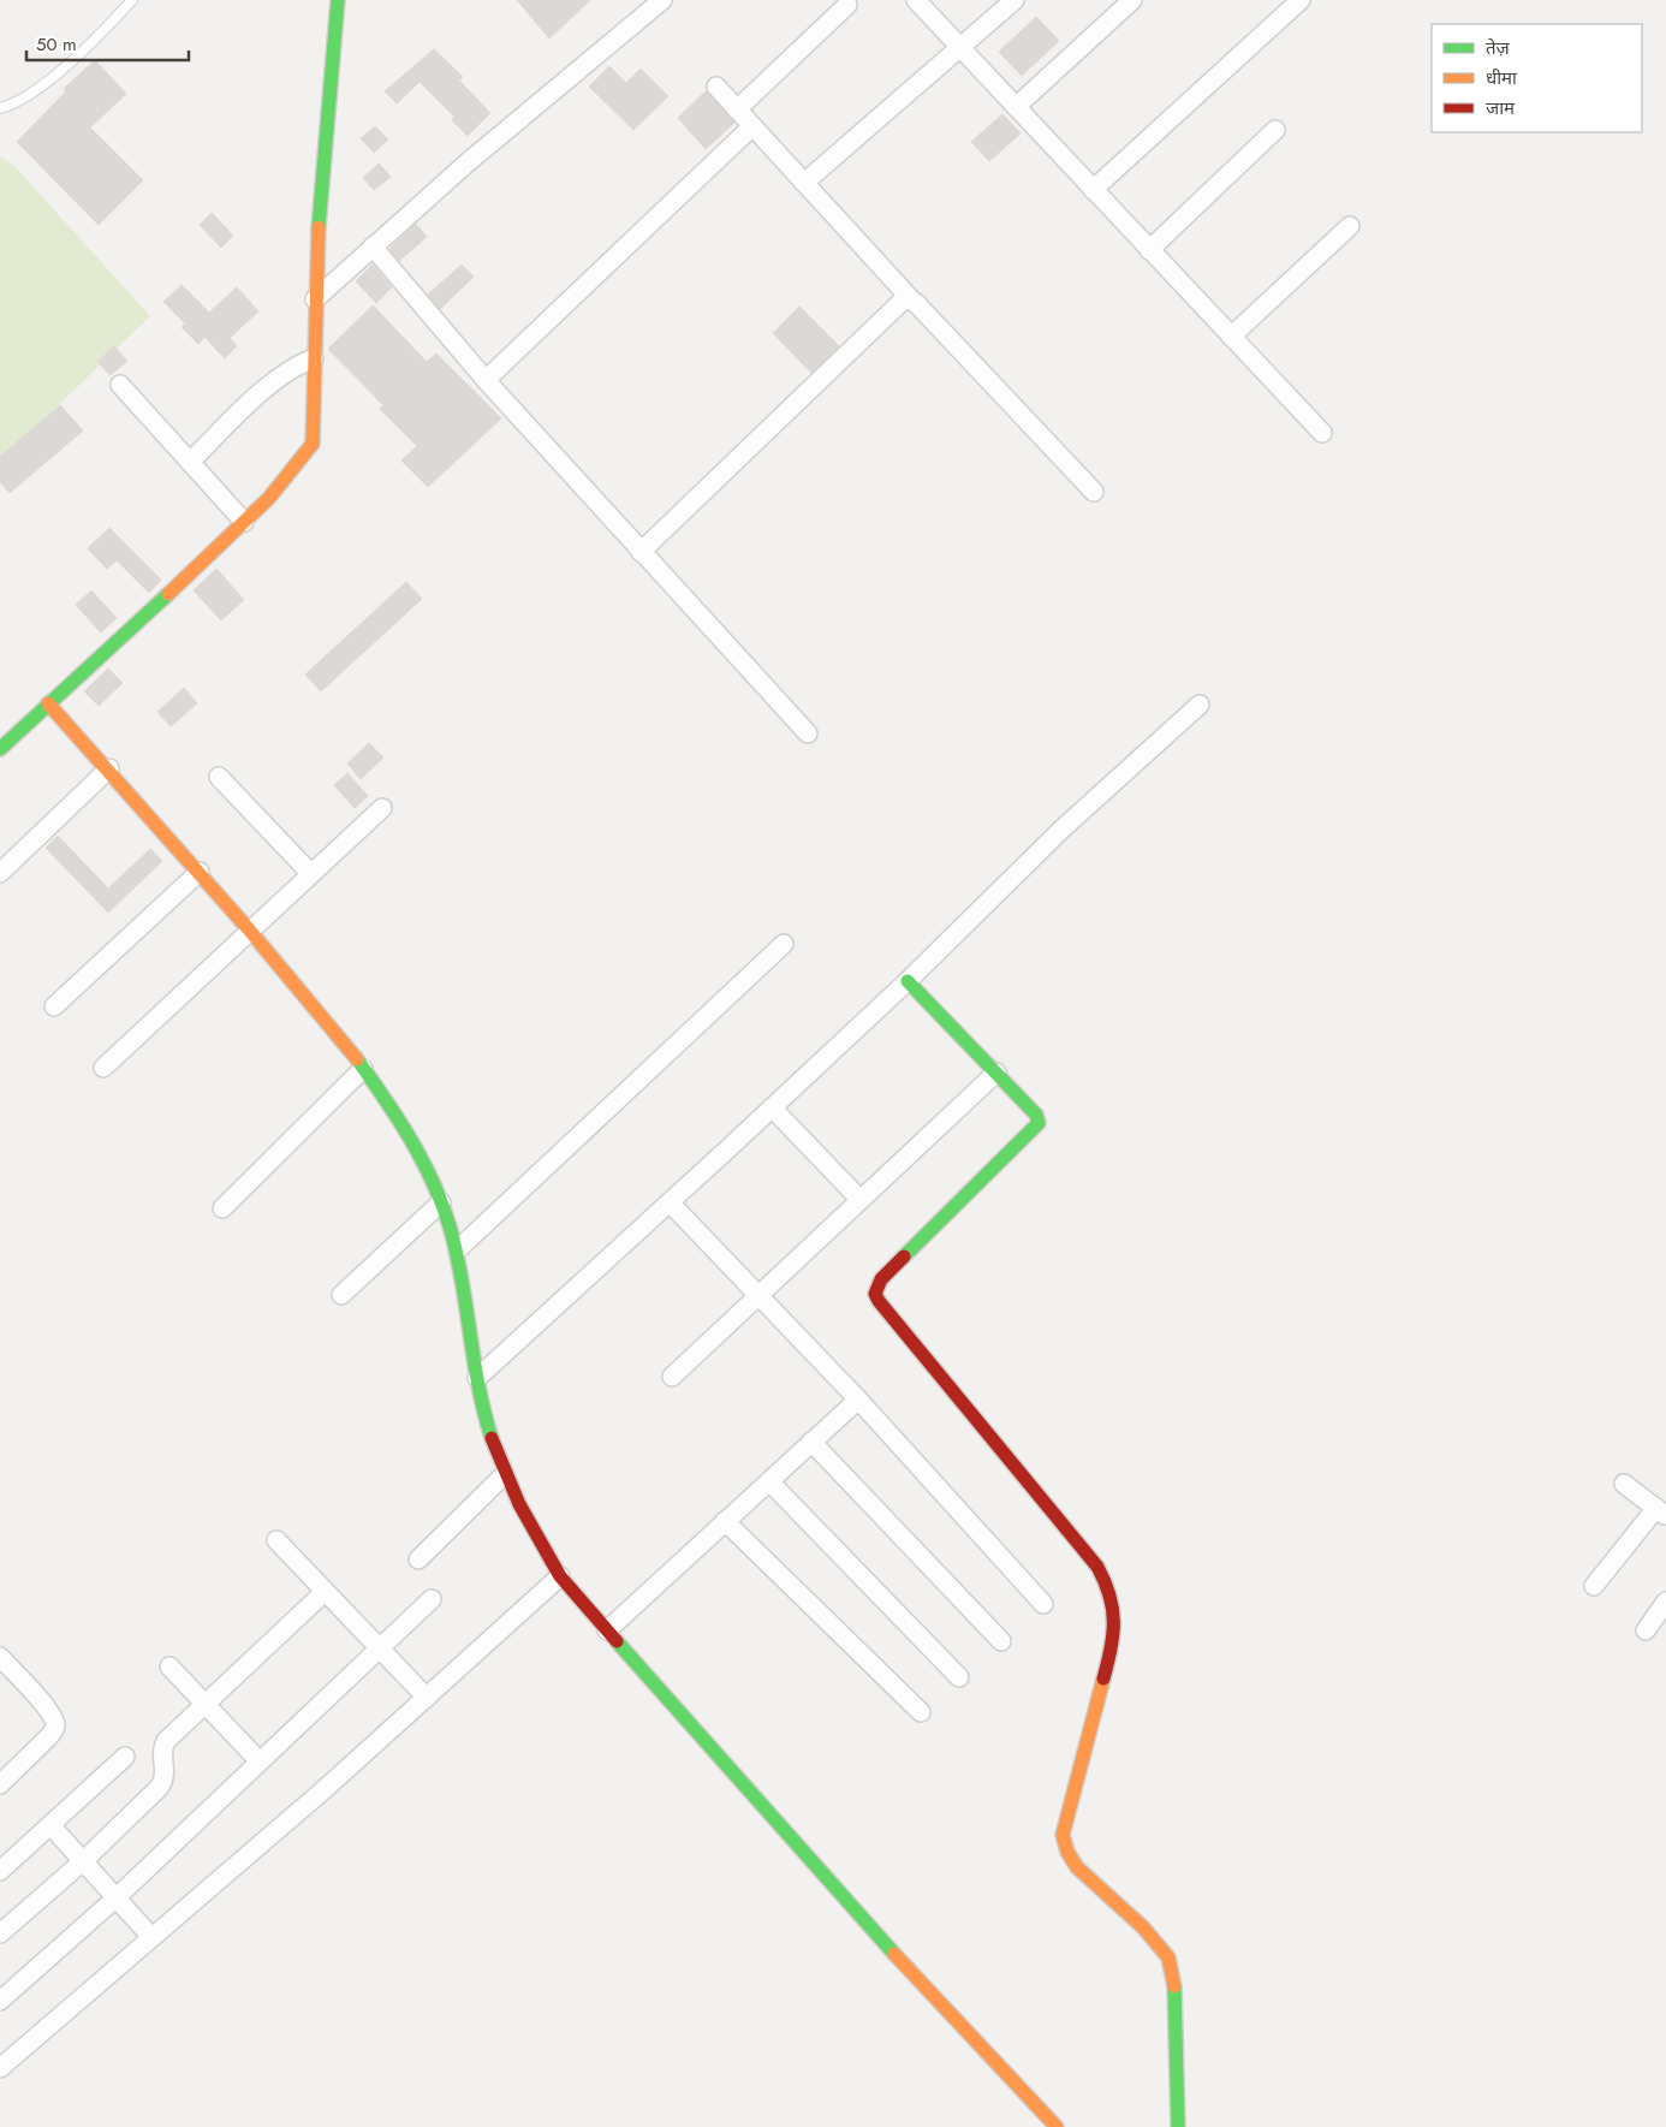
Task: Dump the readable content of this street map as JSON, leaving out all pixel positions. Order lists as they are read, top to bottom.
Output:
{
  "legend": ["तेज़", "धीमा", "जाम"],
  "scale_bar": "50 m"
}
